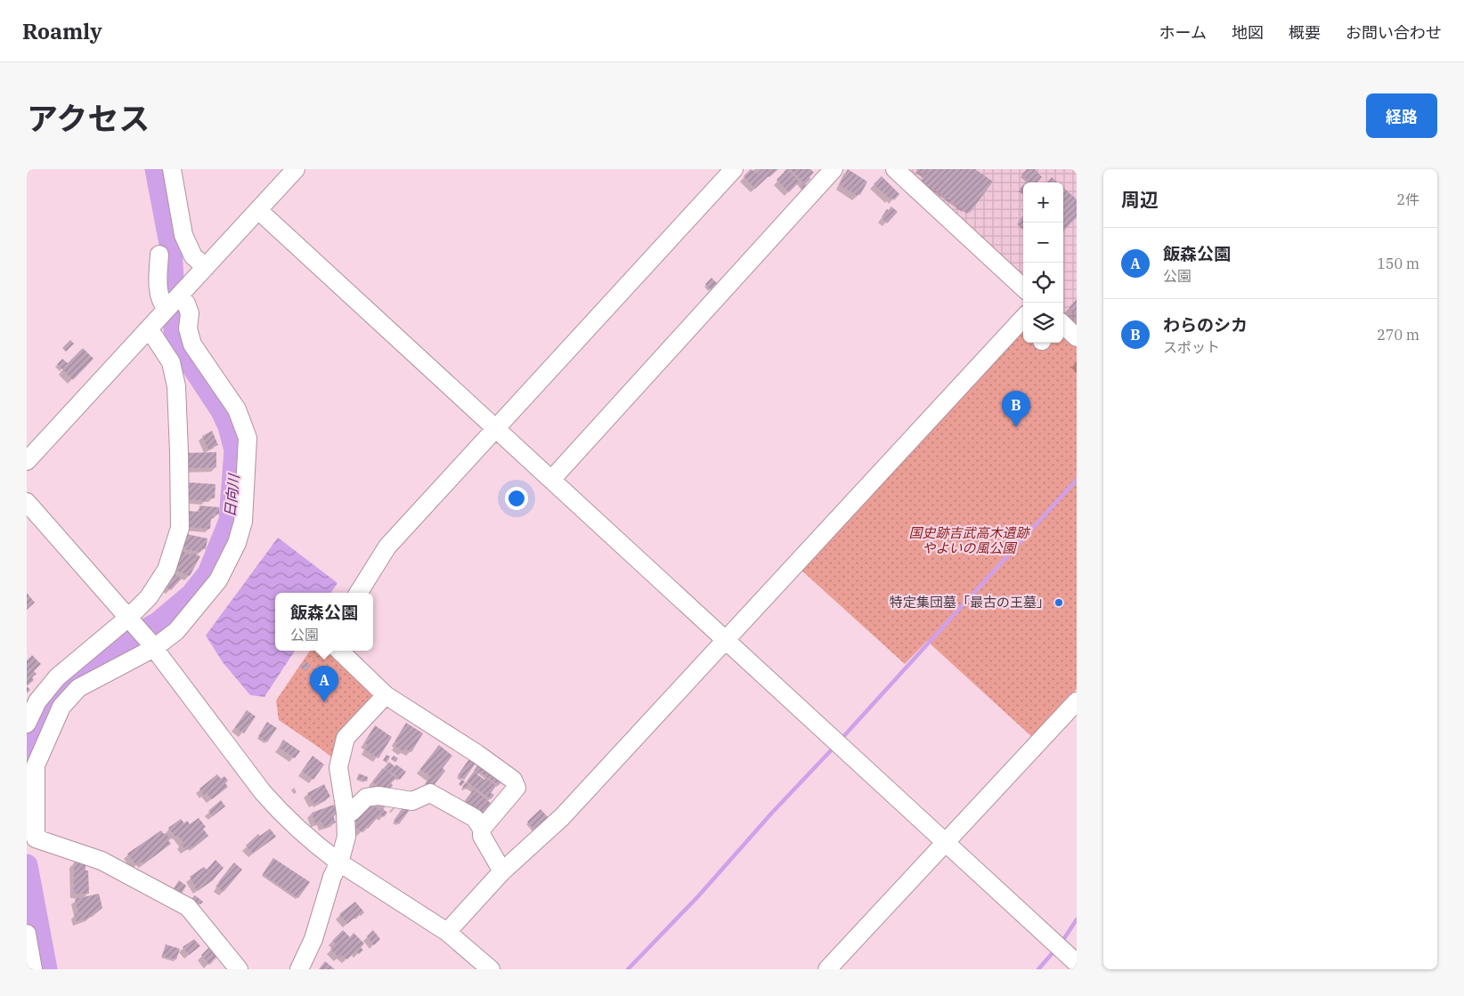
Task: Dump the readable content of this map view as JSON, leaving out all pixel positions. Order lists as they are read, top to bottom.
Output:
{
  "water": ["日向川"],
  "parks": ["国史跡吉武高木遺跡 やよいの風公園"],
  "places": ["特定集団墓「最古の王墓」"],
  "page": {
    "header": "Roamly",
    "nav": [
      "ホーム",
      "地図",
      "概要",
      "お問い合わせ"
    ],
    "title": "アクセス",
    "buttons": "経路",
    "heading": ["周辺", "2件"],
    "map_buttons": ["+", "−"],
    "list": [
      {
        "mark": "A",
        "name": "飯森公園",
        "note": "公園",
        "value": "150 m"
      },
      {
        "mark": "B",
        "name": "わらのシカ",
        "note": "スポット",
        "value": "270 m"
      }
    ],
    "pins": ["B", "A"],
    "popup": ["飯森公園", "公園"]
  }
}
